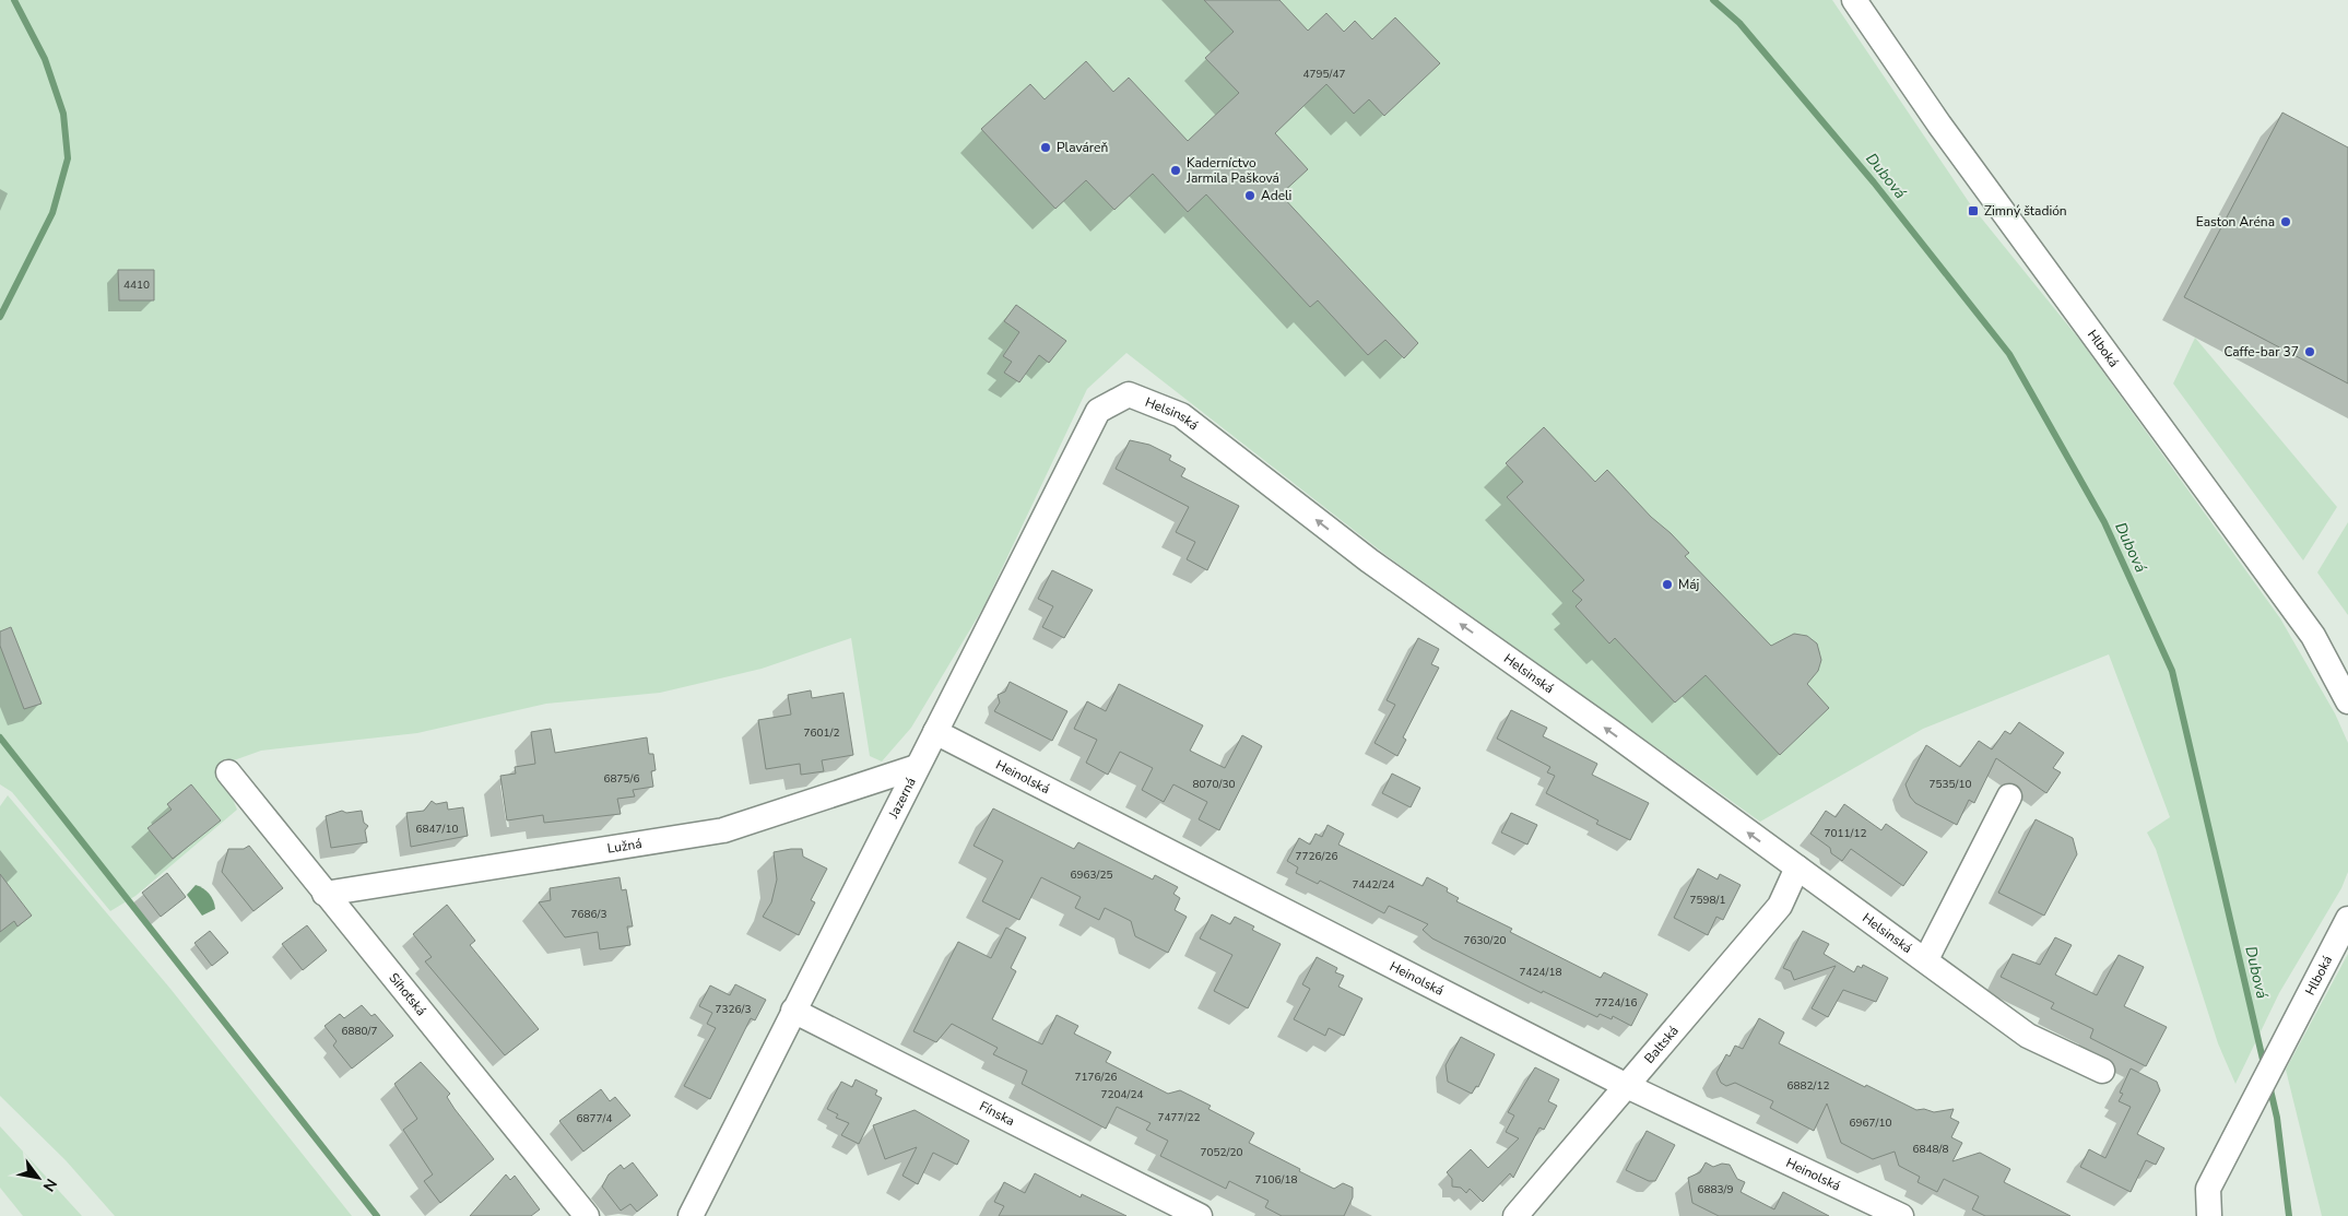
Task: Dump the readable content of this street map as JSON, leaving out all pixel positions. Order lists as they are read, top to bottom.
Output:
{
  "streets": {
    "street": [
      "Hlboká",
      "Helsinská",
      "Heinolská",
      "Jazerná",
      "Lužná",
      "Sihoťská",
      "Baltská",
      "Fínska"
    ]
  },
  "crossings": [
    ["Helsinská", "Jazerná"],
    ["Helsinská", "Baltská"],
    ["Heinolská", "Jazerná"],
    ["Heinolská", "Baltská"],
    ["Jazerná", "Lužná"],
    ["Jazerná", "Fínska"],
    ["Lužná", "Sihoťská"]
  ],
  "one_way": ["Helsinská"],
  "water": ["Dubová"],
  "places": {
    "other": [
      "Plaváreň",
      "Kaderníctvo Jarmila Pašková",
      "Adeli",
      "Easton Aréna",
      "Caffe-bar 37",
      "Máj"
    ],
    "transit": ["Zimný štadión"]
  },
  "house_numbers": [
    "4795/47",
    "4410",
    "7601/2",
    "6875/6",
    "8070/30",
    "7535/10",
    "6847/10",
    "7011/12",
    "7726/26",
    "6963/25",
    "7442/24",
    "7598/1",
    "7686/3",
    "7630/20",
    "7424/18",
    "7724/16",
    "7326/3",
    "6880/7",
    "7176/26",
    "6882/12",
    "7204/24",
    "7477/22",
    "6877/4",
    "6967/10",
    "6848/8",
    "7052/20",
    "7106/18",
    "6883/9"
  ],
  "north": "bottom right"
}
